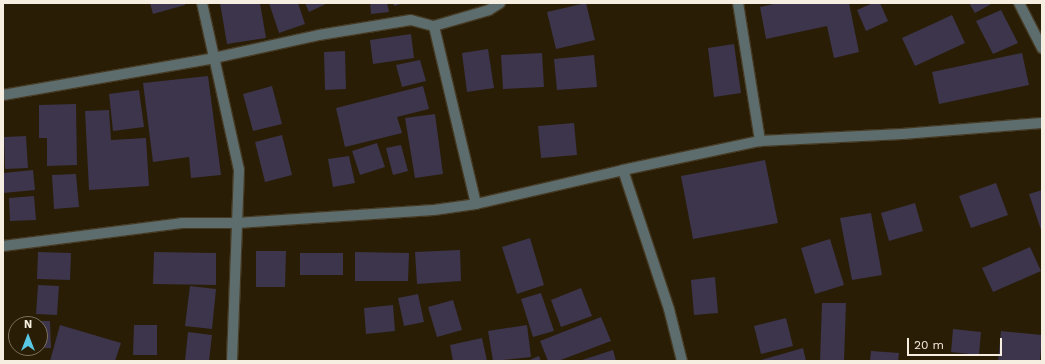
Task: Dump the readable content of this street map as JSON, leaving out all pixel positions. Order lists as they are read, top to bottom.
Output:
{
  "scale_bar": "20 m",
  "north": "top"
}
